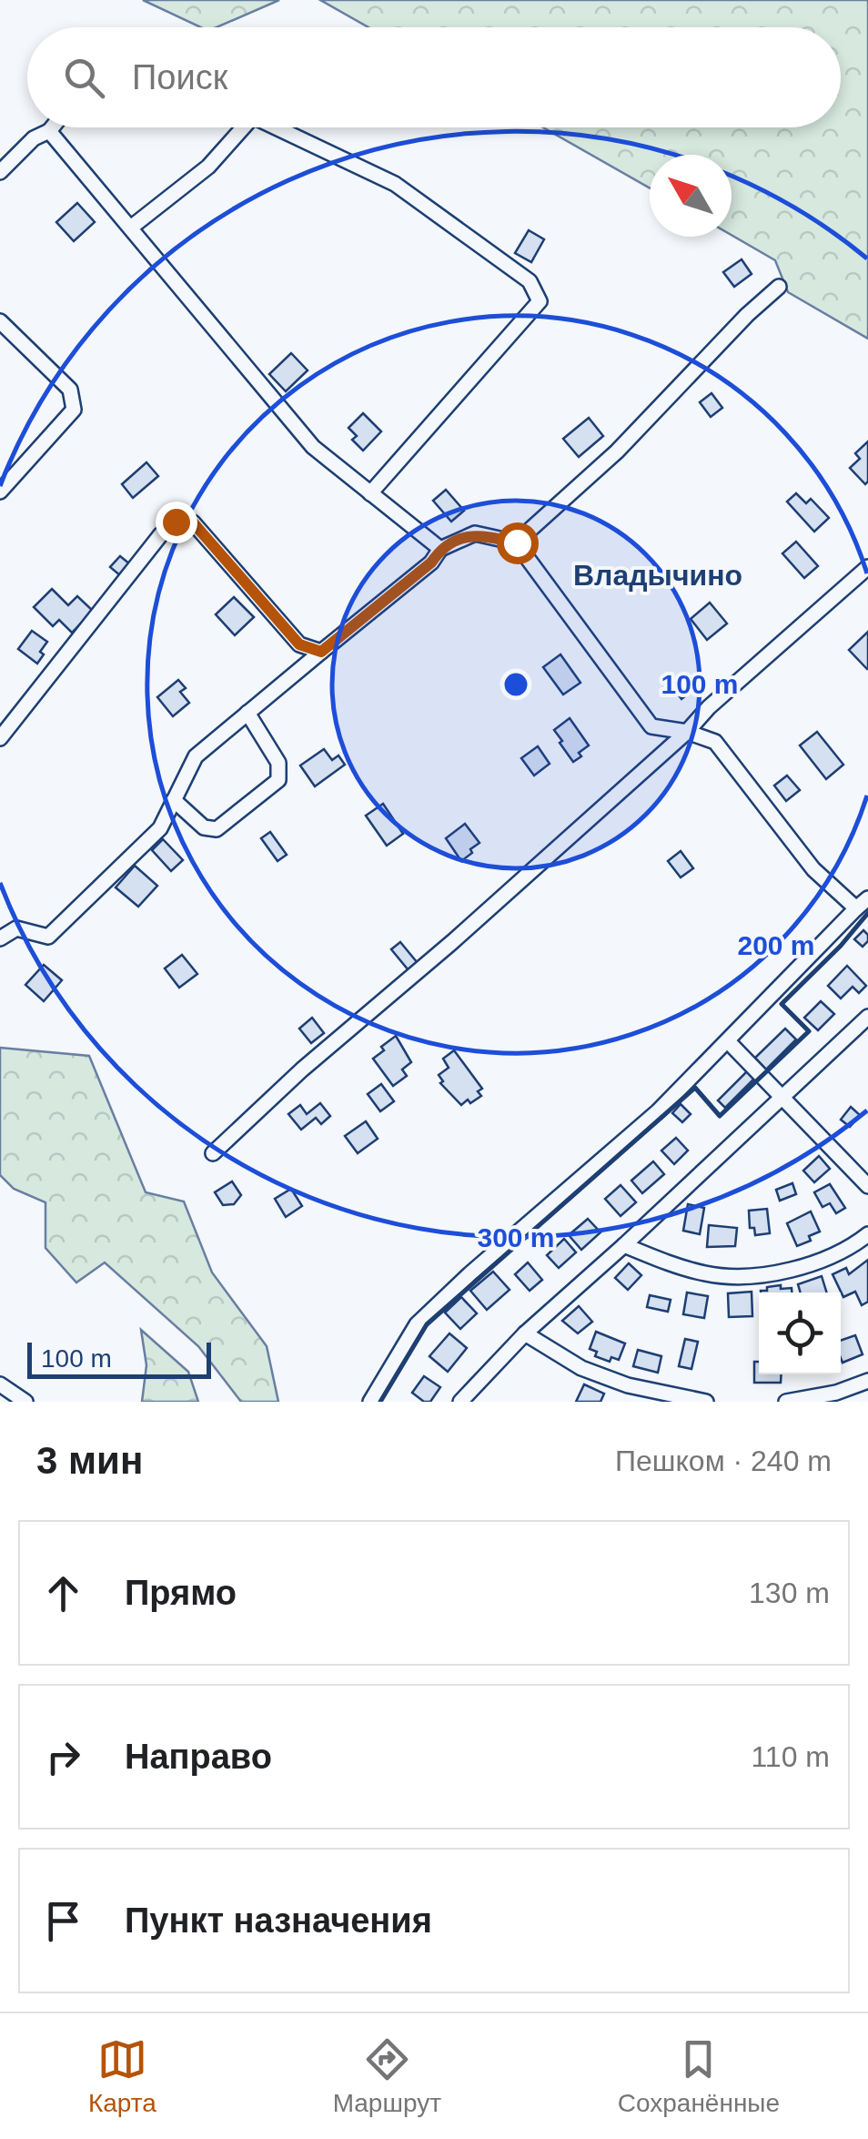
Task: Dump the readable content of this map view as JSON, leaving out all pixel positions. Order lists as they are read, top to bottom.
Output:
{
  "districts": ["Владычино"],
  "scale_bar": "100 m",
  "north": "top left",
  "page": {
    "search": "Поиск",
    "scale": "100 m",
    "heading": ["3 мин", "Пешком · 240 m"],
    "list": [
      ["Прямо", "130 m"],
      ["Направо", "110 m"],
      "Пункт назначения"
    ],
    "nav": ["Карта", "Маршрут", "Сохранённые"]
  },
  "rings": ["100 m", "200 m", "300 m"]
}
